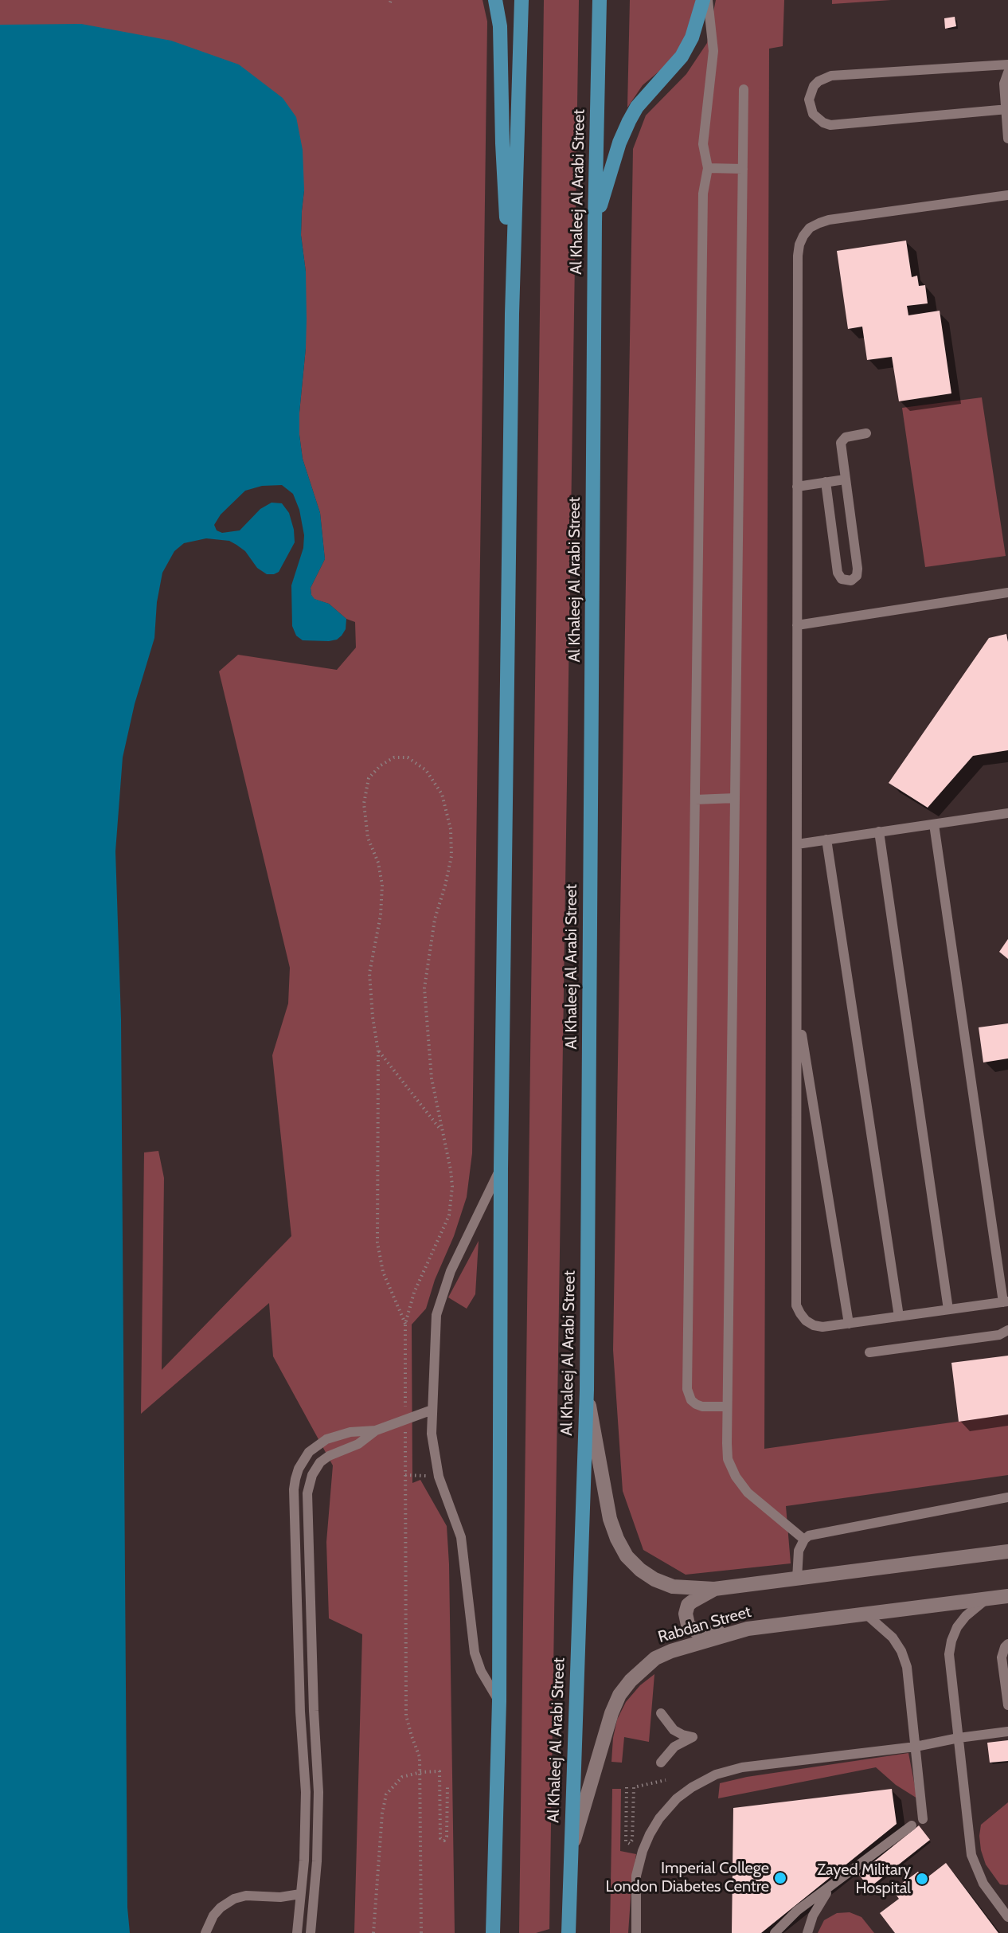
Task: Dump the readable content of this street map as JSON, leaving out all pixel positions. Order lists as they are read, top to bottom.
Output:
{
  "streets": {
    "highway": ["Al Khaleej Al Arabi Street"],
    "main road": ["Rabdan Street"]
  },
  "crossings": [
    ["Al Khaleej Al Arabi Street", "Rabdan Street"]
  ],
  "places": ["Imperial College London Diabetes Centre", "Zayed Military Hospital"]
}
